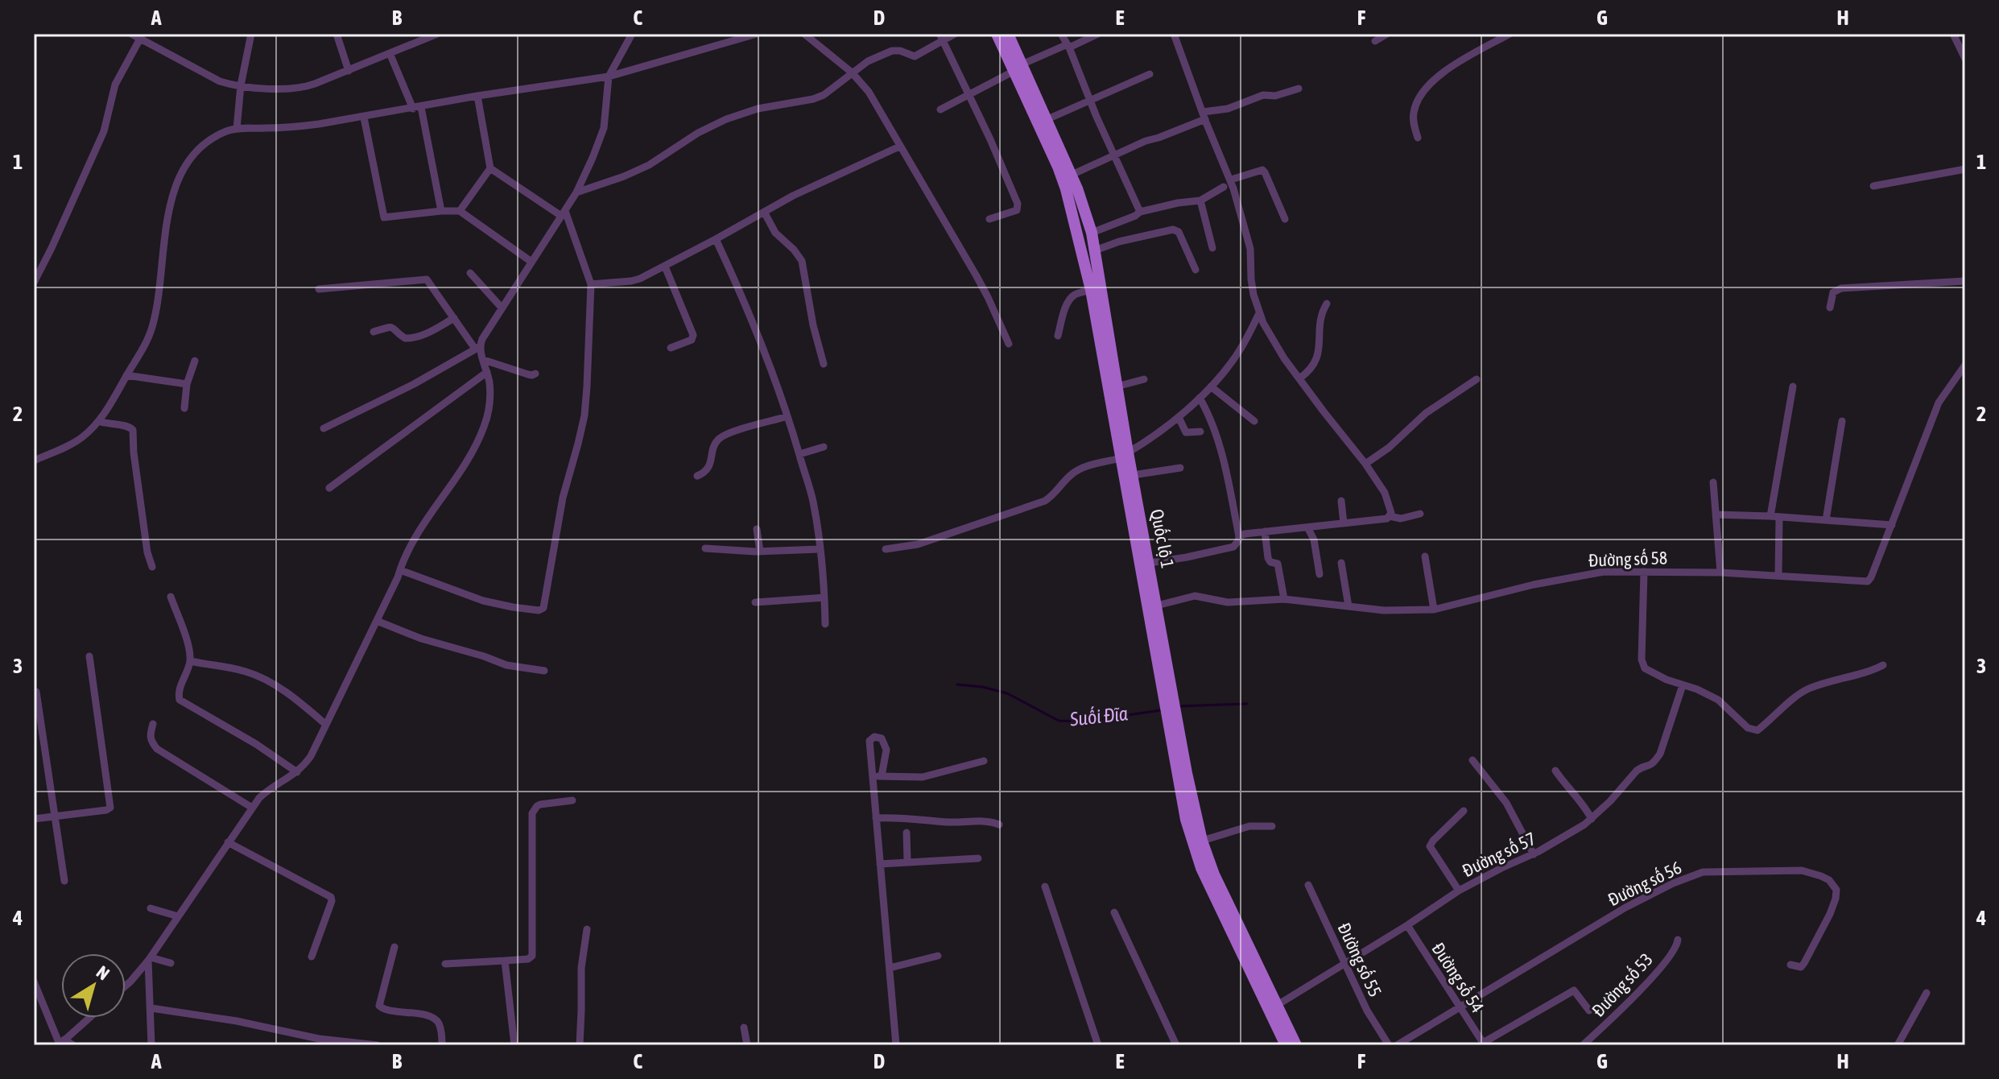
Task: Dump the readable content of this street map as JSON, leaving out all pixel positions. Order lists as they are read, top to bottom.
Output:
{
  "streets": {
    "highway": ["Quốc lộ 1"],
    "street": [
      "Đường số 58",
      "Đường số 57",
      "Đường số 56",
      "Đường số 55",
      "Đường số 54",
      "Đường số 53"
    ]
  },
  "crossings": [
    ["Quốc lộ 1", "Đường số 58"],
    ["Quốc lộ 1", "Đường số 57"],
    ["Đường số 57", "Đường số 55"],
    ["Đường số 57", "Đường số 54"],
    ["Đường số 56", "Đường số 54"]
  ],
  "water": ["Suối Đĩa"],
  "north": "top right",
  "grid": {
    "columns": [
      "A",
      "B",
      "C",
      "D",
      "E",
      "F",
      "G",
      "H"
    ],
    "rows": [
      "1",
      "2",
      "3",
      "4"
    ]
  }
}
